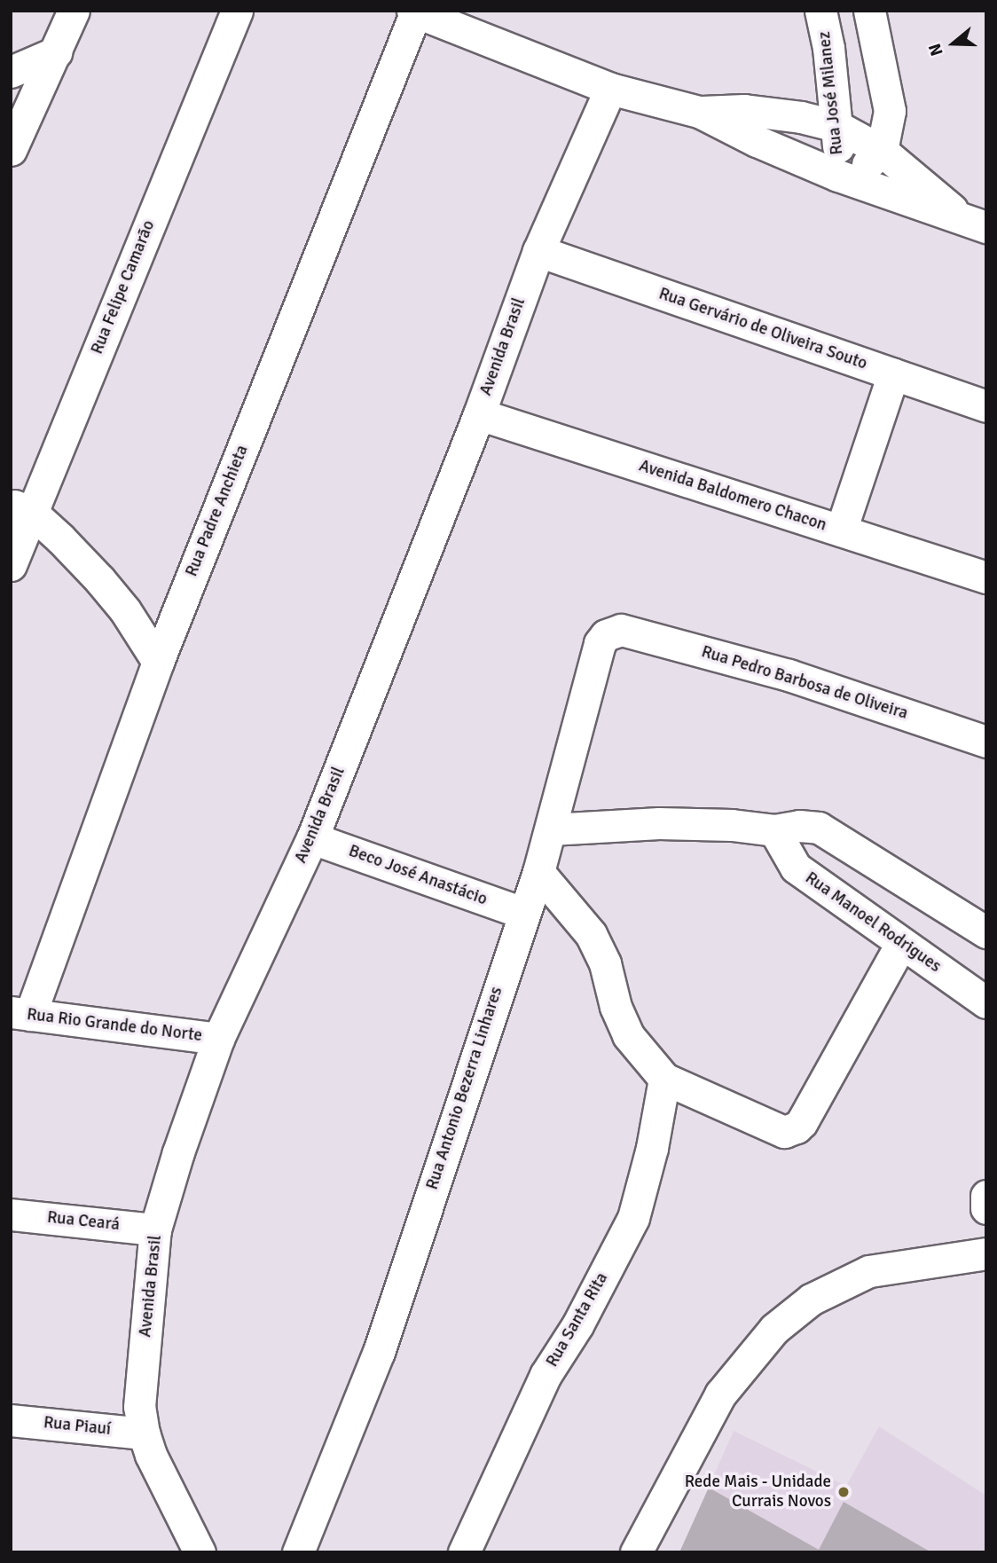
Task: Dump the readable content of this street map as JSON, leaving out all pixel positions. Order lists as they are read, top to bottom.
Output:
{
  "streets": {
    "street": [
      "Rua José Milanez",
      "Rua Felipe Camarão",
      "Rua Gervário de Oliveira Souto",
      "Avenida Brasil",
      "Avenida Baldomero Chacon",
      "Rua Padre Anchieta",
      "Rua Pedro Barbosa de Oliveira",
      "Beco José Anastácio",
      "Rua Manoel Rodrigues",
      "Rua Rio Grande do Norte",
      "Rua Antonio Bezerra Linhares",
      "Rua Ceará",
      "Rua Santa Rita",
      "Rua Piauí"
    ]
  },
  "crossings": [
    ["Rua Gervário de Oliveira Souto", "Avenida Brasil"],
    ["Avenida Brasil", "Avenida Baldomero Chacon"],
    ["Avenida Brasil", "Beco José Anastácio"],
    ["Avenida Brasil", "Rua Rio Grande do Norte"],
    ["Avenida Brasil", "Rua Ceará"],
    ["Avenida Brasil", "Rua Piauí"],
    ["Rua Padre Anchieta", "Rua Rio Grande do Norte"],
    ["Rua Pedro Barbosa de Oliveira", "Rua Antonio Bezerra Linhares"],
    ["Beco José Anastácio", "Rua Antonio Bezerra Linhares"]
  ],
  "places": ["Rede Mais - Unidade Currais Novos"],
  "north": "left"
}
